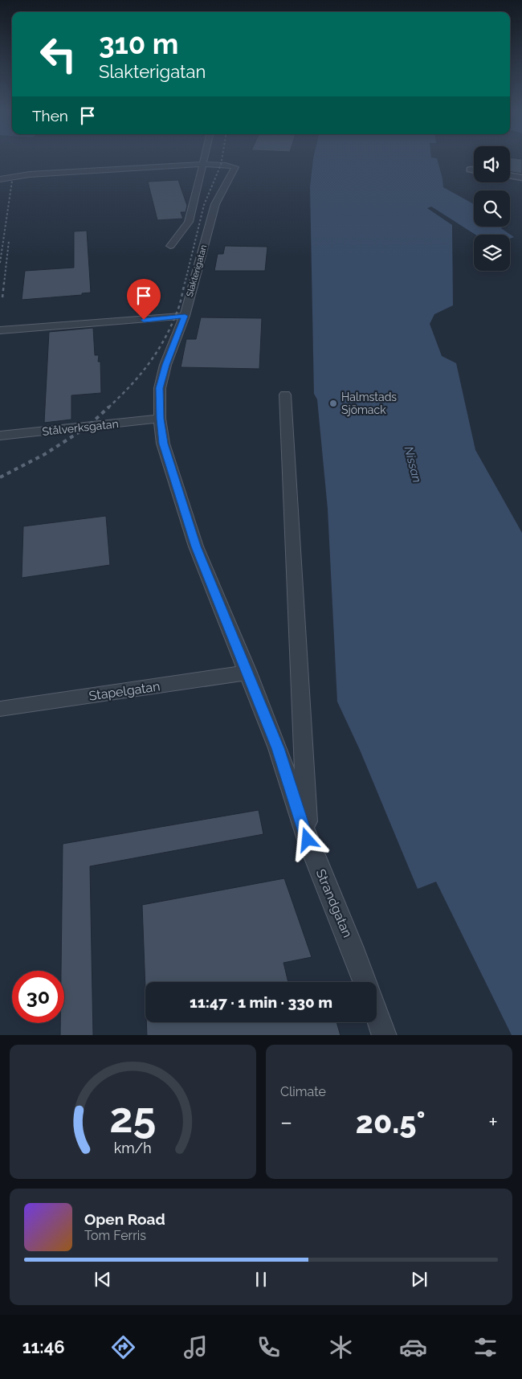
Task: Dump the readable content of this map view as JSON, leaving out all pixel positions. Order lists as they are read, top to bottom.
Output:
{
  "streets": {
    "street": [
      "Slakterigatan",
      "Stålverksgatan",
      "Stapelgatan",
      "Strandgatan"
    ]
  },
  "crossings": [
    ["Slakterigatan", "Strandgatan"],
    ["Stålverksgatan", "Strandgatan"],
    ["Stapelgatan", "Strandgatan"]
  ],
  "water": ["Nissan"],
  "places": ["Halmstads Sjömack"],
  "page": {
    "turn": ["310 m", "Slakterigatan"],
    "then": "Then",
    "limit": "30",
    "trip": "11:47 · 1 min · 330 m",
    "tile": "Climate",
    "heat": ["−", "20.5°", "+"],
    "song": ["Open Road", "Tom Ferris"],
    "tabs": "11:46",
    "gauge": ["25", "km/h"]
  }
}
